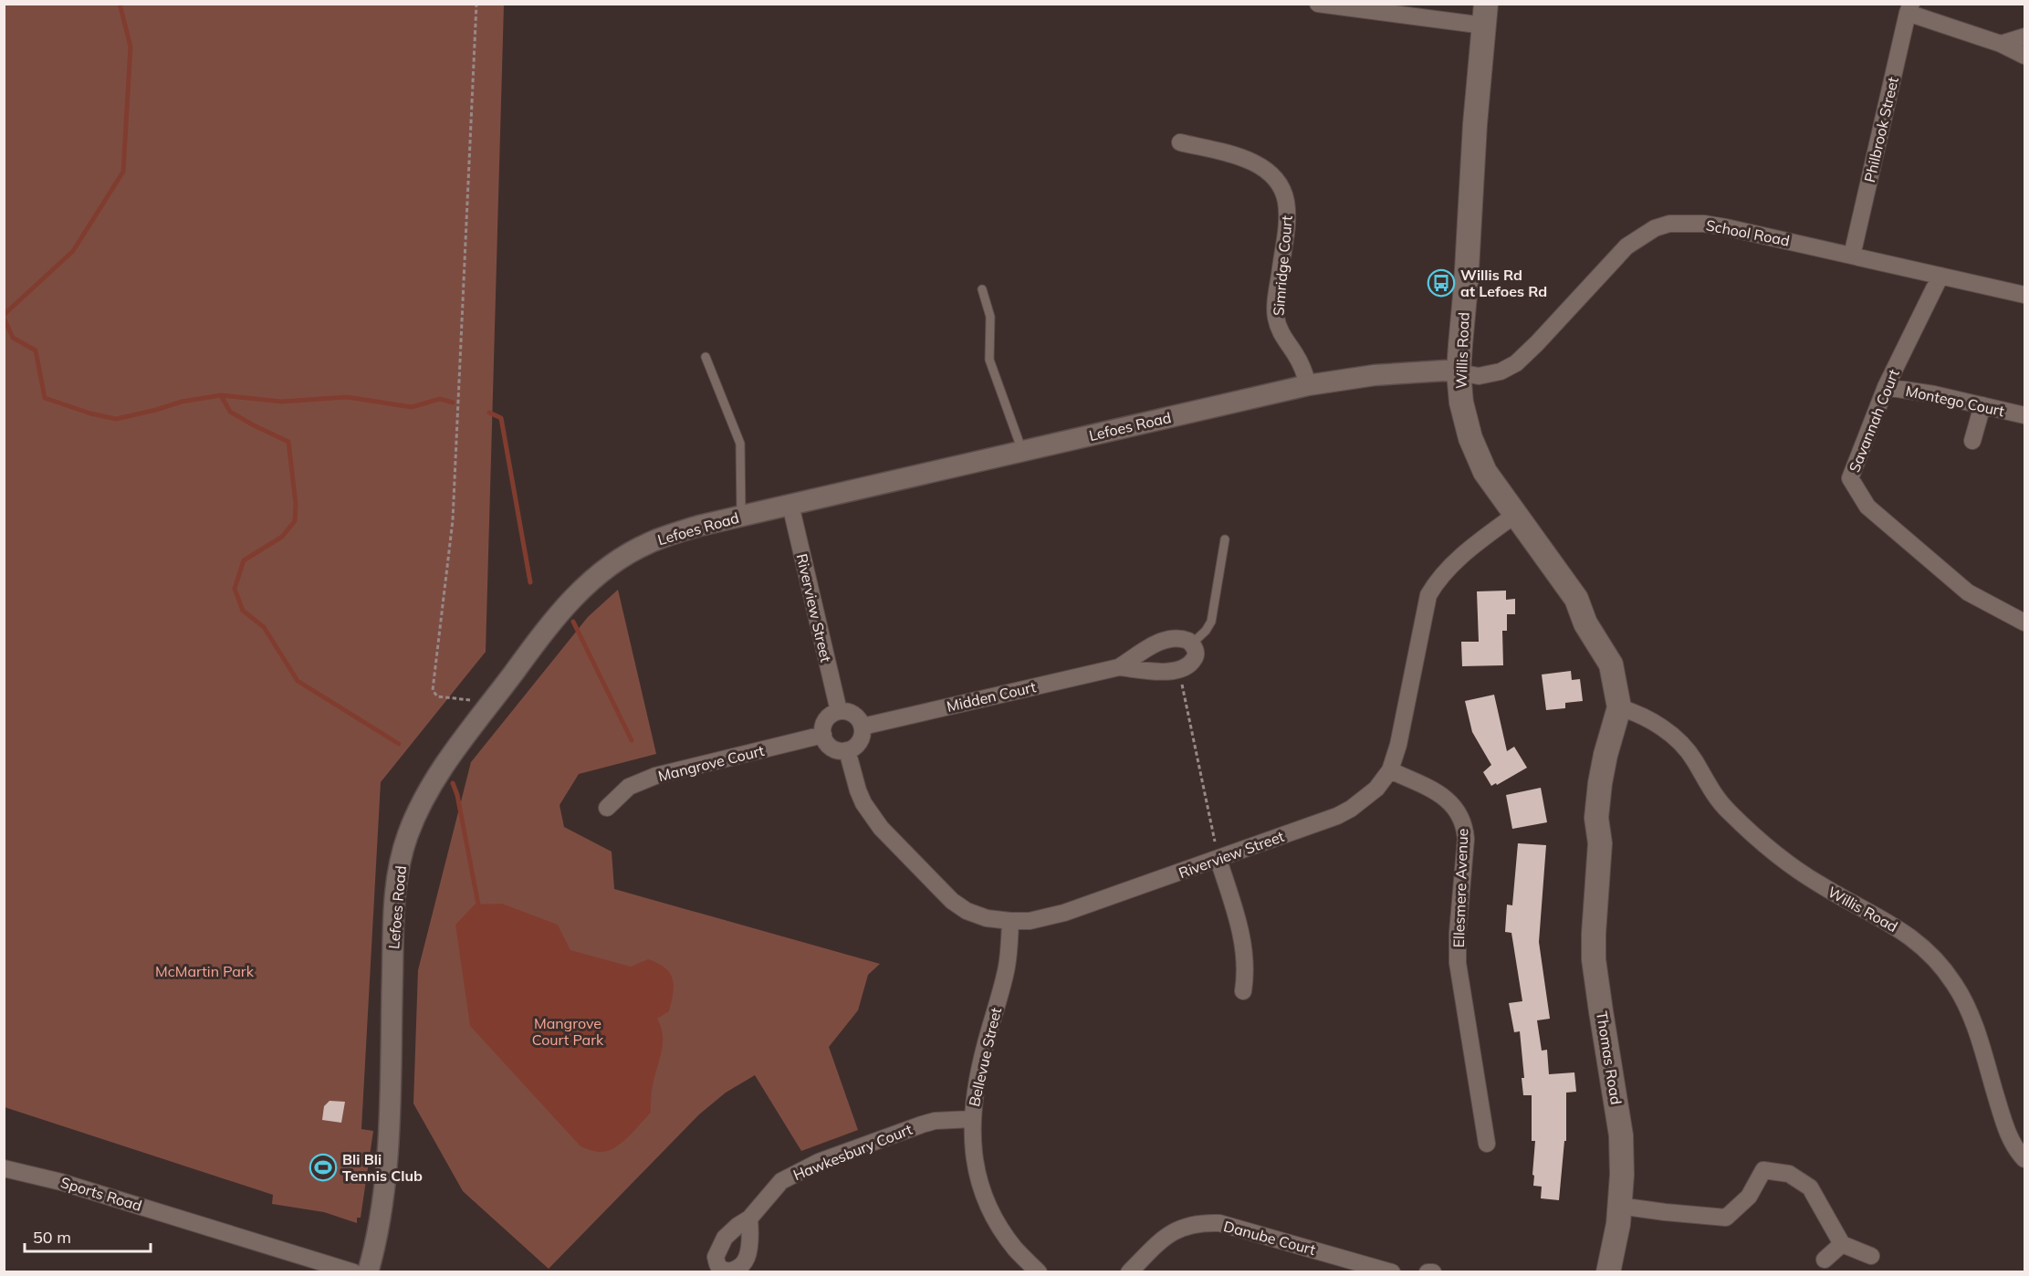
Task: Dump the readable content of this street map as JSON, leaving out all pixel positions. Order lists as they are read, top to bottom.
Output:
{
  "streets": {
    "main road": ["Willis Road", "Thomas Road"],
    "street": [
      "Philbrook Street",
      "School Road",
      "Simridge Court",
      "Montego Court",
      "Savannah Court",
      "Lefoes Road",
      "Riverview Street",
      "Midden Court",
      "Mangrove Court",
      "Ellesmere Avenue",
      "Bellevue Street",
      "Hawkesbury Court",
      "Sports Road",
      "Danube Court"
    ]
  },
  "crossings": [
    ["Philbrook Street", "School Road"],
    ["School Road", "Willis Road"],
    ["School Road", "Savannah Court"],
    ["School Road", "Lefoes Road"],
    ["Simridge Court", "Lefoes Road"],
    ["Willis Road", "Lefoes Road"],
    ["Willis Road", "Riverview Street"],
    ["Willis Road", "Thomas Road"],
    ["Montego Court", "Savannah Court"],
    ["Lefoes Road", "Riverview Street"],
    ["Riverview Street", "Midden Court"],
    ["Riverview Street", "Mangrove Court"],
    ["Riverview Street", "Ellesmere Avenue"],
    ["Riverview Street", "Bellevue Street"],
    ["Midden Court", "Mangrove Court"],
    ["Bellevue Street", "Hawkesbury Court"]
  ],
  "parks": ["McMartin Park", "Mangrove Court Park"],
  "places": {
    "bus stop": ["Willis Rd at Lefoes Rd"],
    "sports": ["Bli Bli Tennis Club"]
  },
  "scale_bar": "50 m"
}
